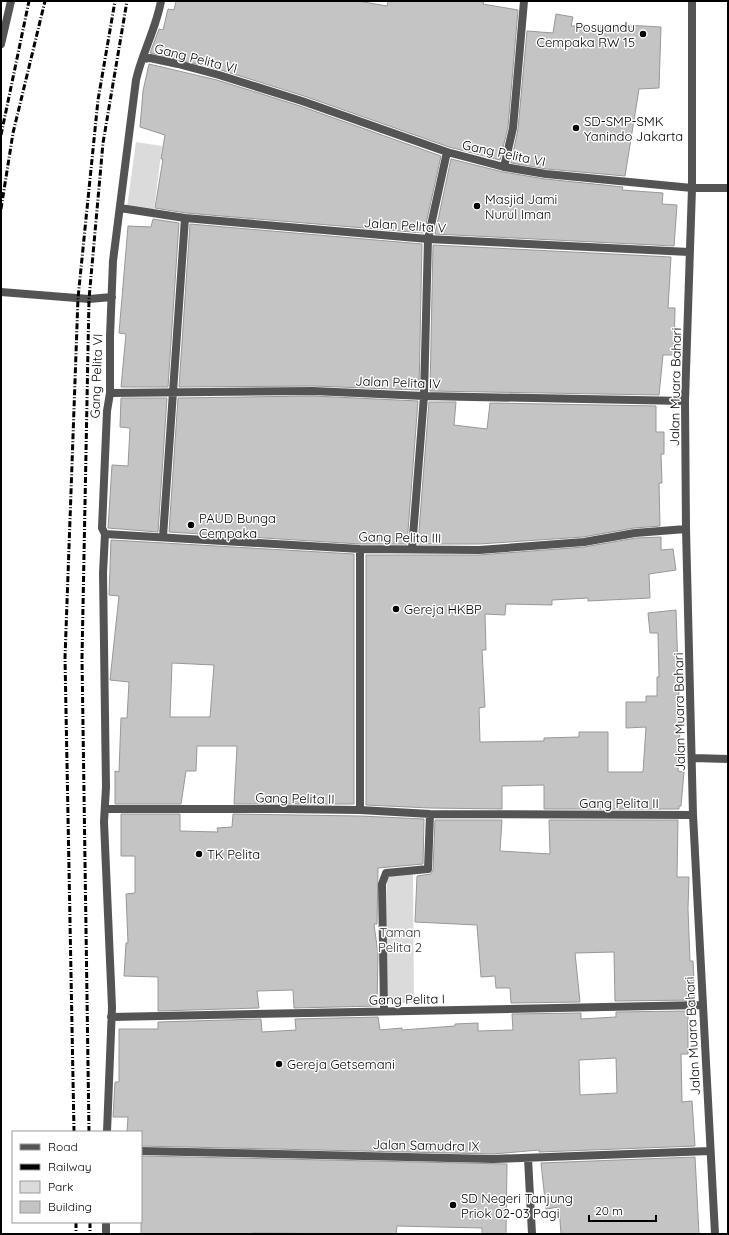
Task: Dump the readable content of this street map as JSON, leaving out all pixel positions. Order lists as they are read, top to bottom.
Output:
{
  "streets": {
    "street": [
      "Gang Pelita VI",
      "Jalan Pelita V",
      "Jalan Pelita IV",
      "Jalan Muara Bahari",
      "Gang Pelita III",
      "Gang Pelita II",
      "Gang Pelita I",
      "Jalan Samudra IX"
    ]
  },
  "crossings": [
    ["Gang Pelita VI", "Jalan Pelita V"],
    ["Gang Pelita VI", "Jalan Pelita IV"],
    ["Gang Pelita VI", "Jalan Muara Bahari"],
    ["Gang Pelita VI", "Gang Pelita III"],
    ["Gang Pelita VI", "Gang Pelita II"],
    ["Jalan Pelita V", "Jalan Muara Bahari"],
    ["Jalan Pelita IV", "Jalan Muara Bahari"],
    ["Jalan Muara Bahari", "Gang Pelita III"],
    ["Jalan Muara Bahari", "Gang Pelita II"],
    ["Jalan Muara Bahari", "Gang Pelita I"],
    ["Jalan Muara Bahari", "Jalan Samudra IX"]
  ],
  "parks": ["Taman Pelita 2"],
  "places": [
    "Posyandu Cempaka RW 15",
    "SD-SMP-SMK Yanindo Jakarta",
    "Masjid Jami Nurul Iman",
    "PAUD Bunga Cempaka",
    "Gereja HKBP",
    "TK Pelita",
    "Gereja Getsemani",
    "SD Negeri Tanjung Priok 02-03 Pagi"
  ],
  "legend": [
    "Road",
    "Railway",
    "Park",
    "Building"
  ],
  "scale_bar": "20 m"
}
